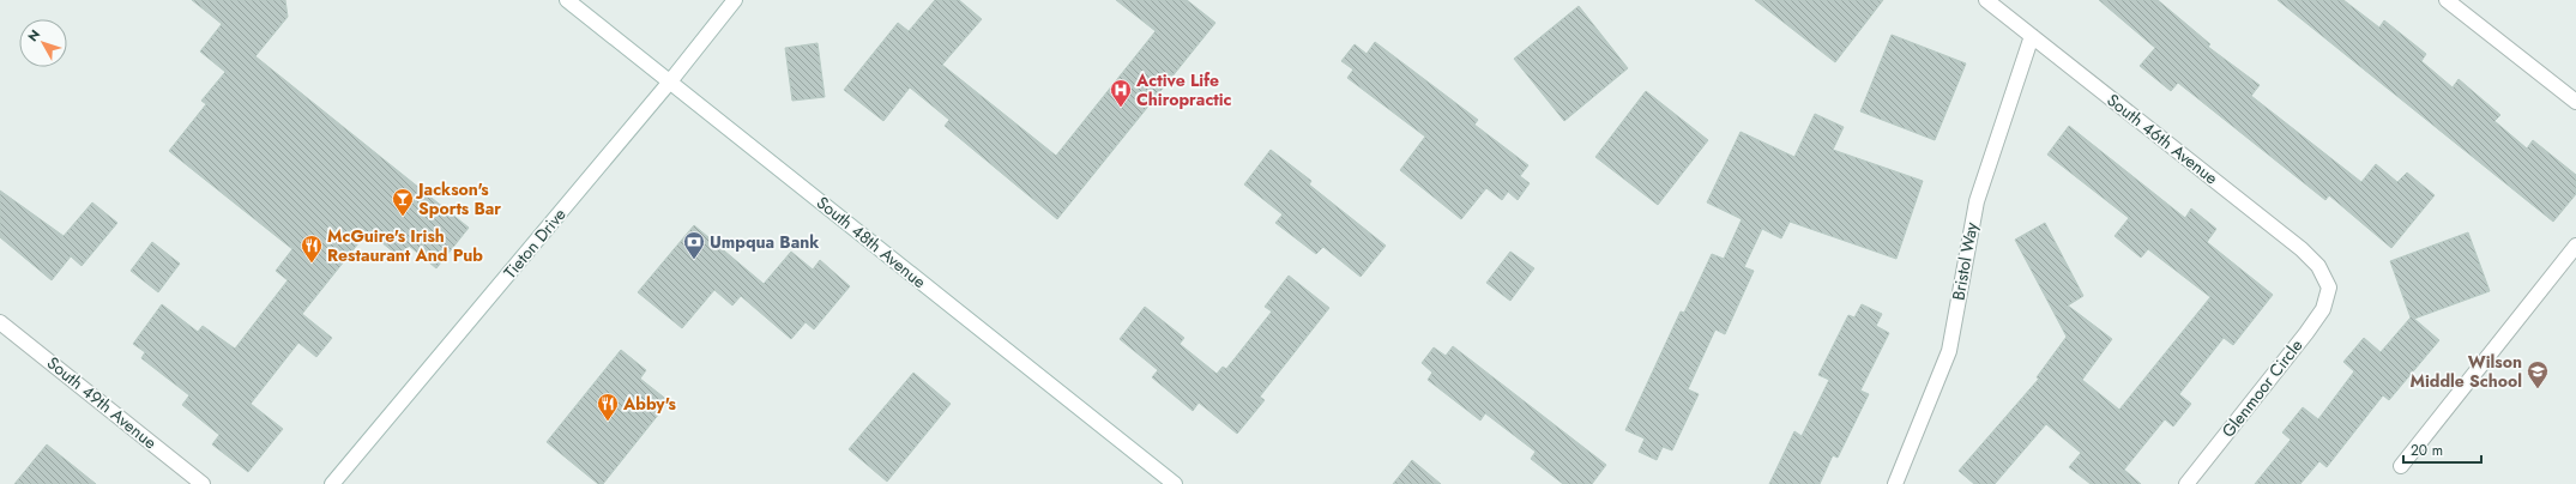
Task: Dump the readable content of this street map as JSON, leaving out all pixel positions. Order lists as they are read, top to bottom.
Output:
{
  "streets": {
    "street": [
      "South 46th Avenue",
      "South 48th Avenue",
      "Tieton Drive",
      "Bristol Way",
      "Glenmoor Circle",
      "South 49th Avenue"
    ]
  },
  "crossings": [
    ["South 46th Avenue", "Bristol Way"],
    ["South 46th Avenue", "Glenmoor Circle"],
    ["South 48th Avenue", "Tieton Drive"]
  ],
  "places": {
    "hospital": ["Active Life Chiropractic"],
    "bar": ["Jackson's Sports Bar"],
    "bank": ["Umpqua Bank"],
    "restaurant": ["McGuire's Irish Restaurant And Pub", "Abby's"],
    "school or university": ["Wilson Middle School"]
  },
  "scale_bar": "20 m",
  "north": "top left"
}
